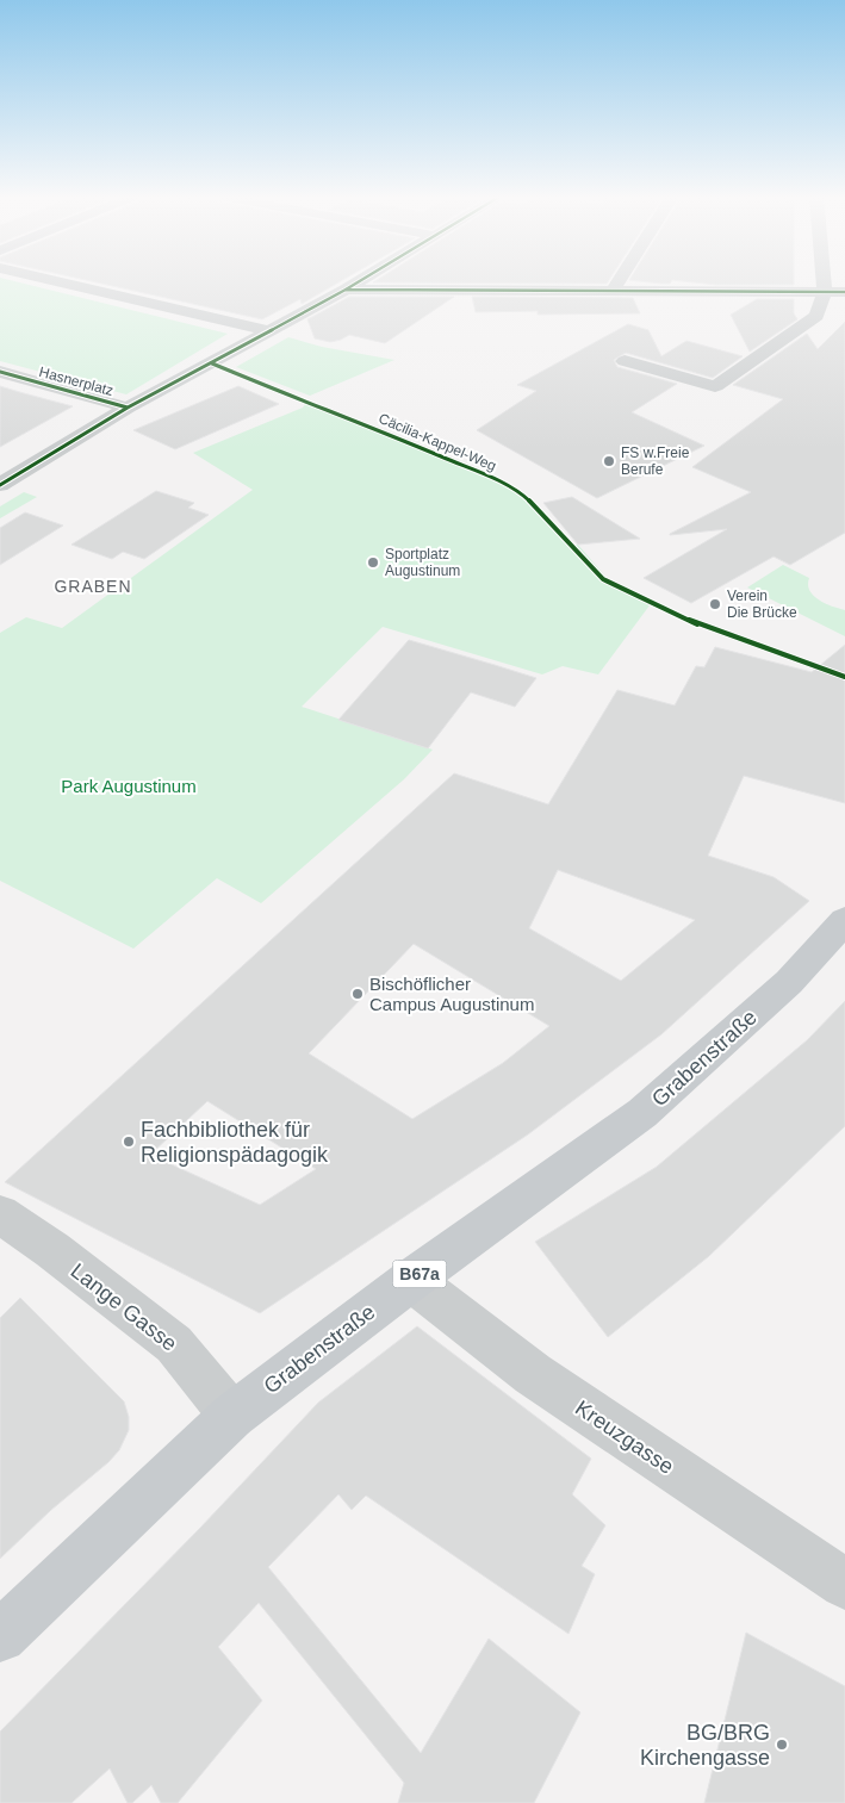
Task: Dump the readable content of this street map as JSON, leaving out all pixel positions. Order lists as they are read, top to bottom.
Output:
{
  "streets": {
    "main road": ["Grabenstraße", "B67a"],
    "street": ["Hasnerplatz", "Lange Gasse", "Kreuzgasse"],
    "cycle path": ["Cäcilia-Kappel-Weg"]
  },
  "crossings": [
    ["Grabenstraße", "Lange Gasse"],
    ["Grabenstraße", "Kreuzgasse"]
  ],
  "districts": ["GRABEN"],
  "parks": ["Park Augustinum"],
  "places": [
    "FS w.Freie Berufe",
    "Sportplatz Augustinum",
    "Verein Die Brücke",
    "Bischöflicher Campus Augustinum",
    "Fachbibliothek für Religionspädagogik",
    "BG/BRG Kirchengasse"
  ]
}
